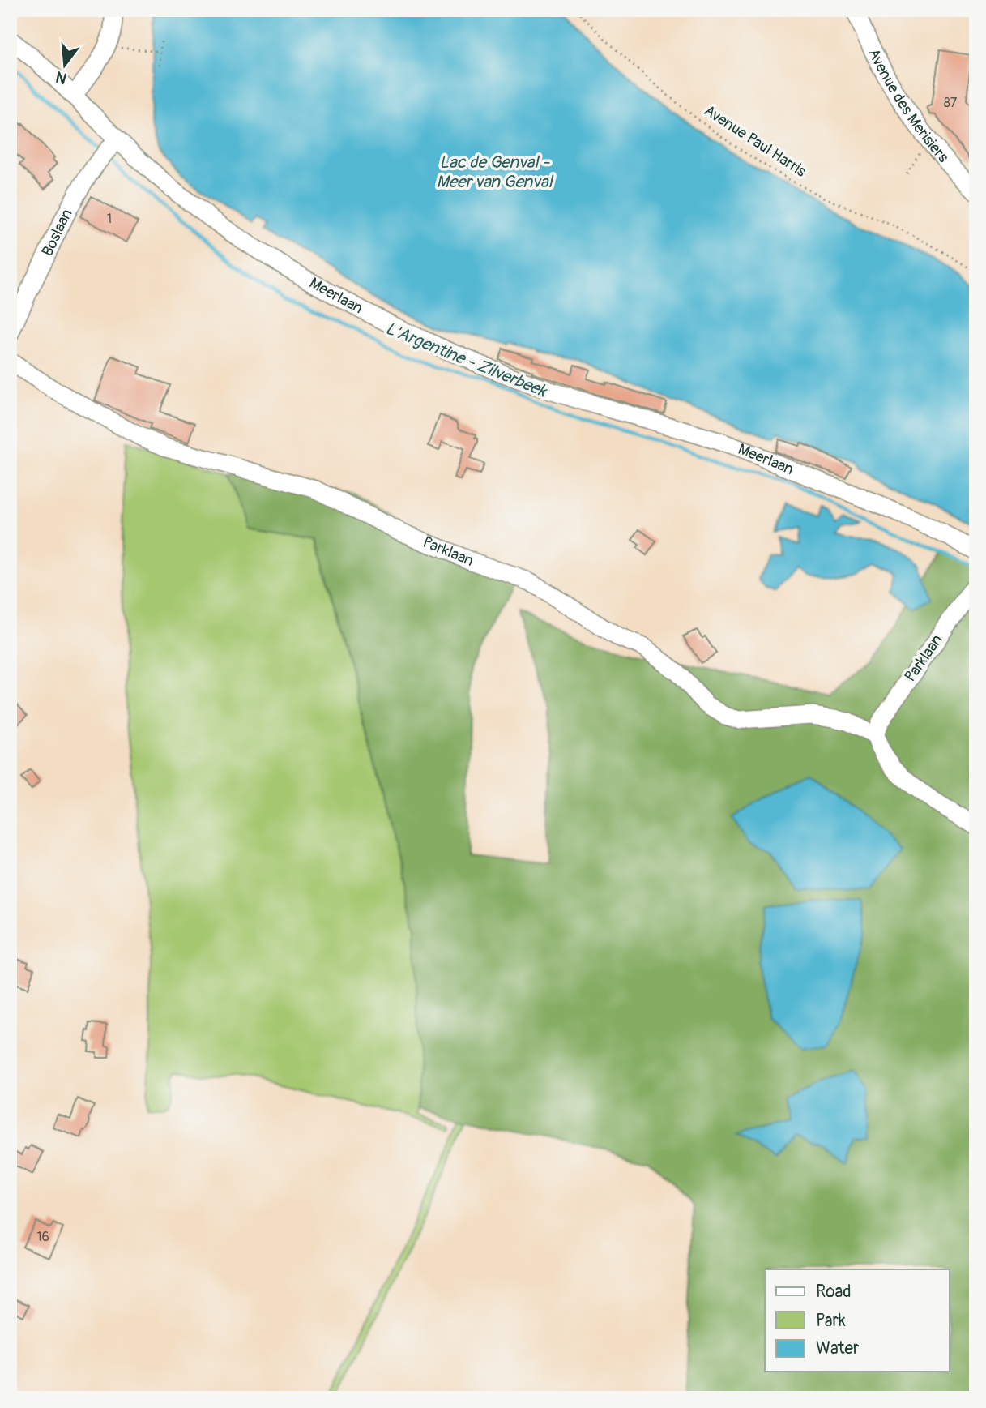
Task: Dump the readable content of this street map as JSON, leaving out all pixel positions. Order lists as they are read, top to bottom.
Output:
{
  "streets": {
    "street": [
      "Avenue des Merisiers",
      "Boslaan",
      "Meerlaan",
      "Parklaan"
    ],
    "path": ["Avenue Paul Harris"]
  },
  "crossings": [
    ["Boslaan", "Meerlaan"]
  ],
  "water": ["Lac de Genval - Meer van Genval", "L'Argentine - Zilverbeek"],
  "house_numbers": ["87", "1", "16"],
  "legend": ["Road", "Park", "Water"],
  "north": "bottom"
}
